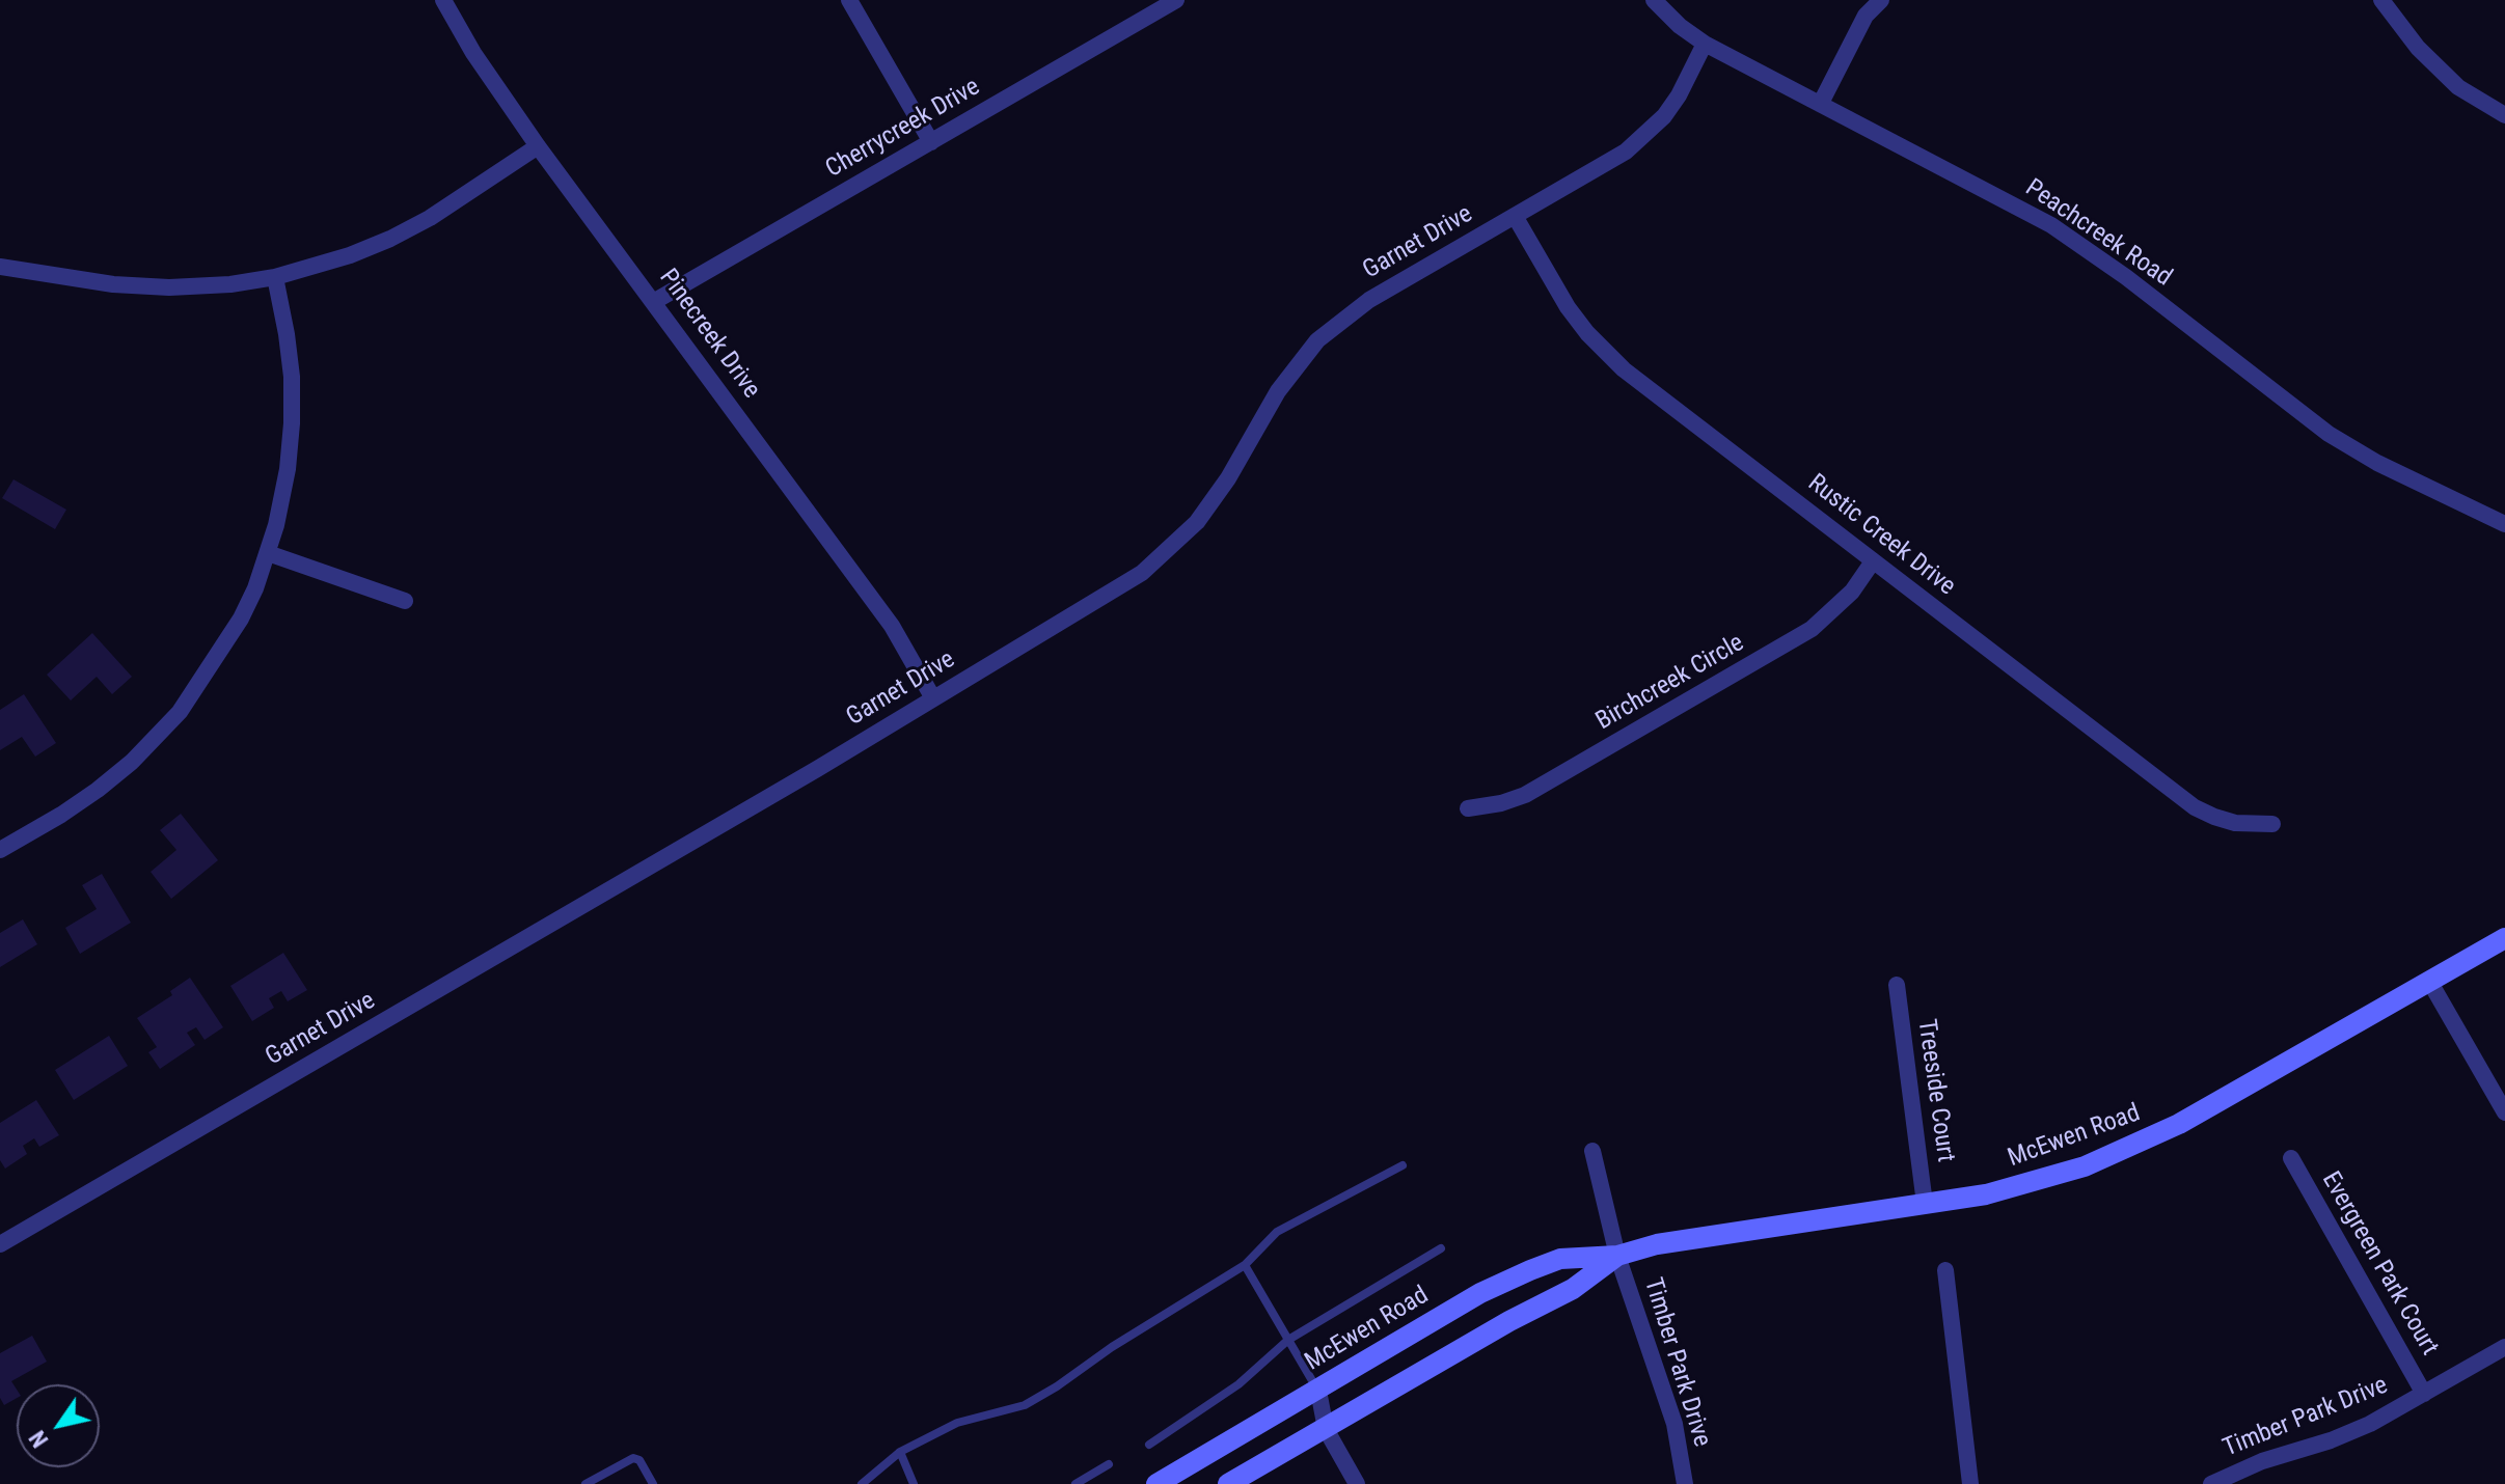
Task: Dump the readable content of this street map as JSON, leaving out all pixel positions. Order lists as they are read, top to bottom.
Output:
{
  "streets": {
    "street": [
      "Cherrycreek Drive",
      "Peachcreek Road",
      "Garnet Drive",
      "Pinecreek Drive",
      "Rustic Creek Drive",
      "Birchcreek Circle",
      "Treeside Court",
      "McEwen Road",
      "Evergreen Park Court",
      "Timber Park Drive"
    ]
  },
  "crossings": [
    ["Cherrycreek Drive", "Pinecreek Drive"],
    ["Peachcreek Road", "Garnet Drive"],
    ["Garnet Drive", "Pinecreek Drive"],
    ["Garnet Drive", "Rustic Creek Drive"],
    ["Rustic Creek Drive", "Birchcreek Circle"],
    ["Treeside Court", "McEwen Road"],
    ["McEwen Road", "Timber Park Drive"],
    ["Evergreen Park Court", "Timber Park Drive"]
  ],
  "north": "bottom left"
}
